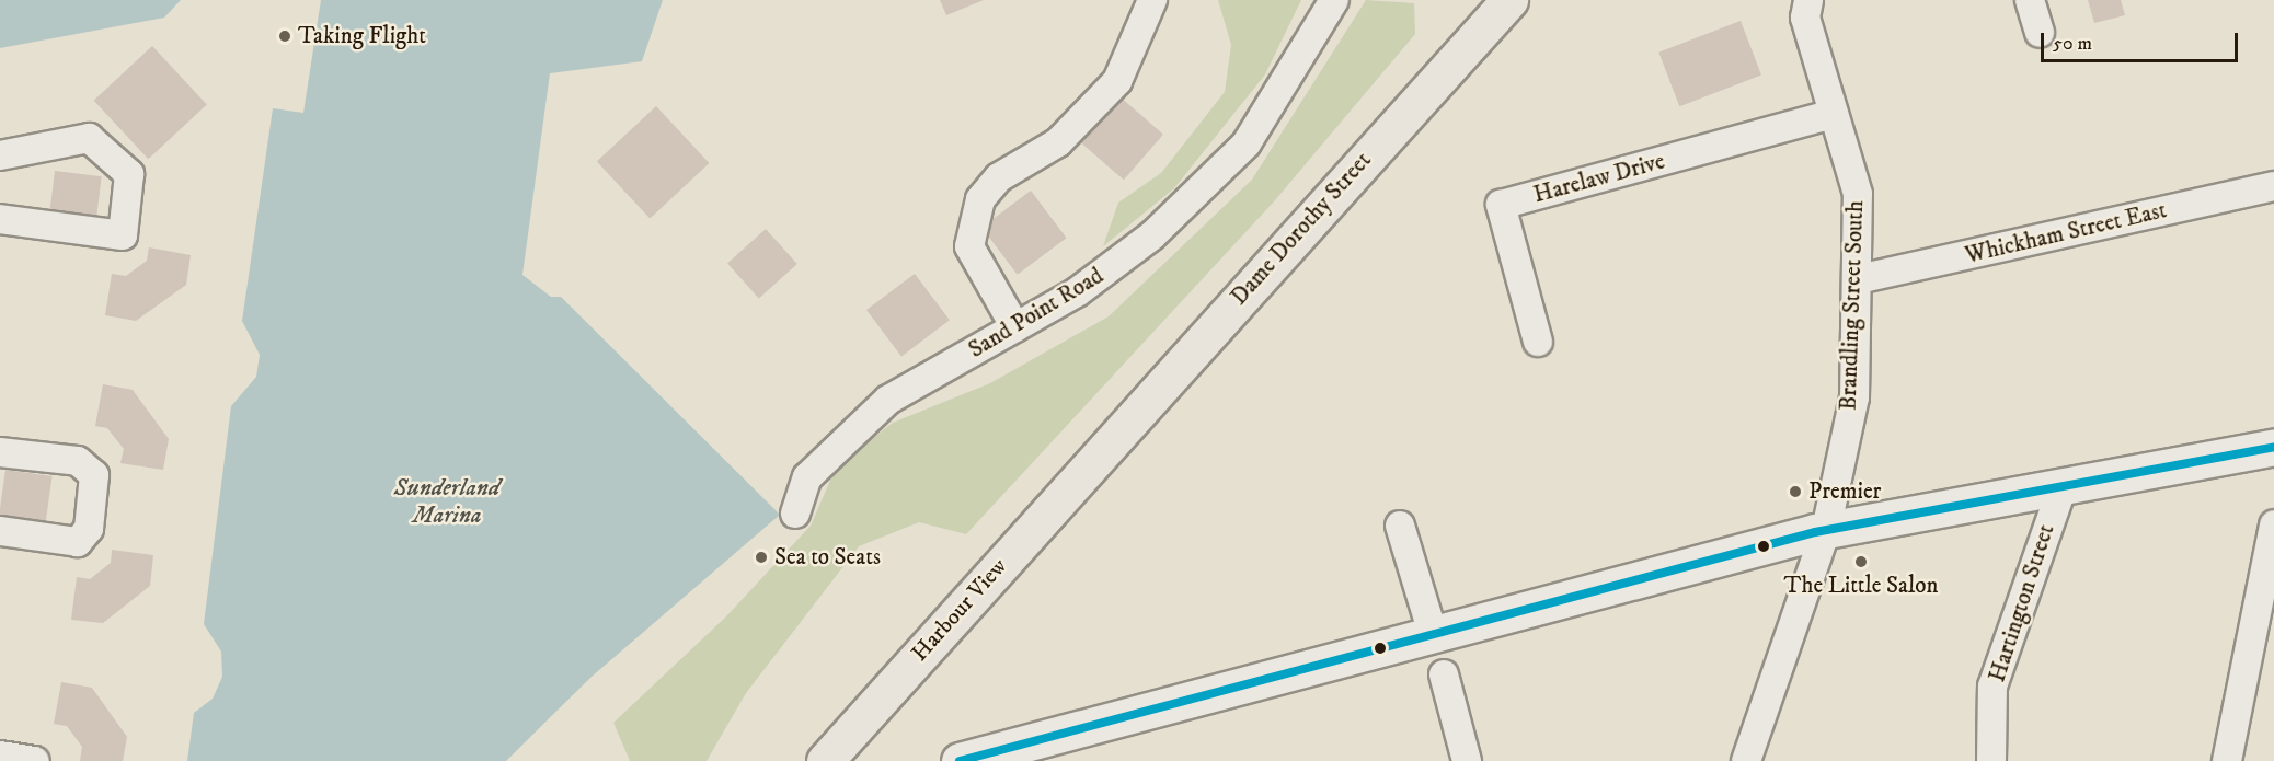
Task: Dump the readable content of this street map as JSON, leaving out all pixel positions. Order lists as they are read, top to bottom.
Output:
{
  "streets": {
    "main road": ["Dame Dorothy Street", "Harbour View"],
    "street": [
      "Harelaw Drive",
      "Whickham Street East",
      "Brandling Street South",
      "Sand Point Road",
      "Hartington Street"
    ]
  },
  "crossings": [
    ["Harelaw Drive", "Brandling Street South"],
    ["Dame Dorothy Street", "Harbour View"],
    ["Whickham Street East", "Brandling Street South"]
  ],
  "water": ["Sunderland Marina"],
  "places": [
    "Taking Flight",
    "Premier",
    "Sea to Seats",
    "The Little Salon"
  ],
  "scale_bar": "50 m"
}
